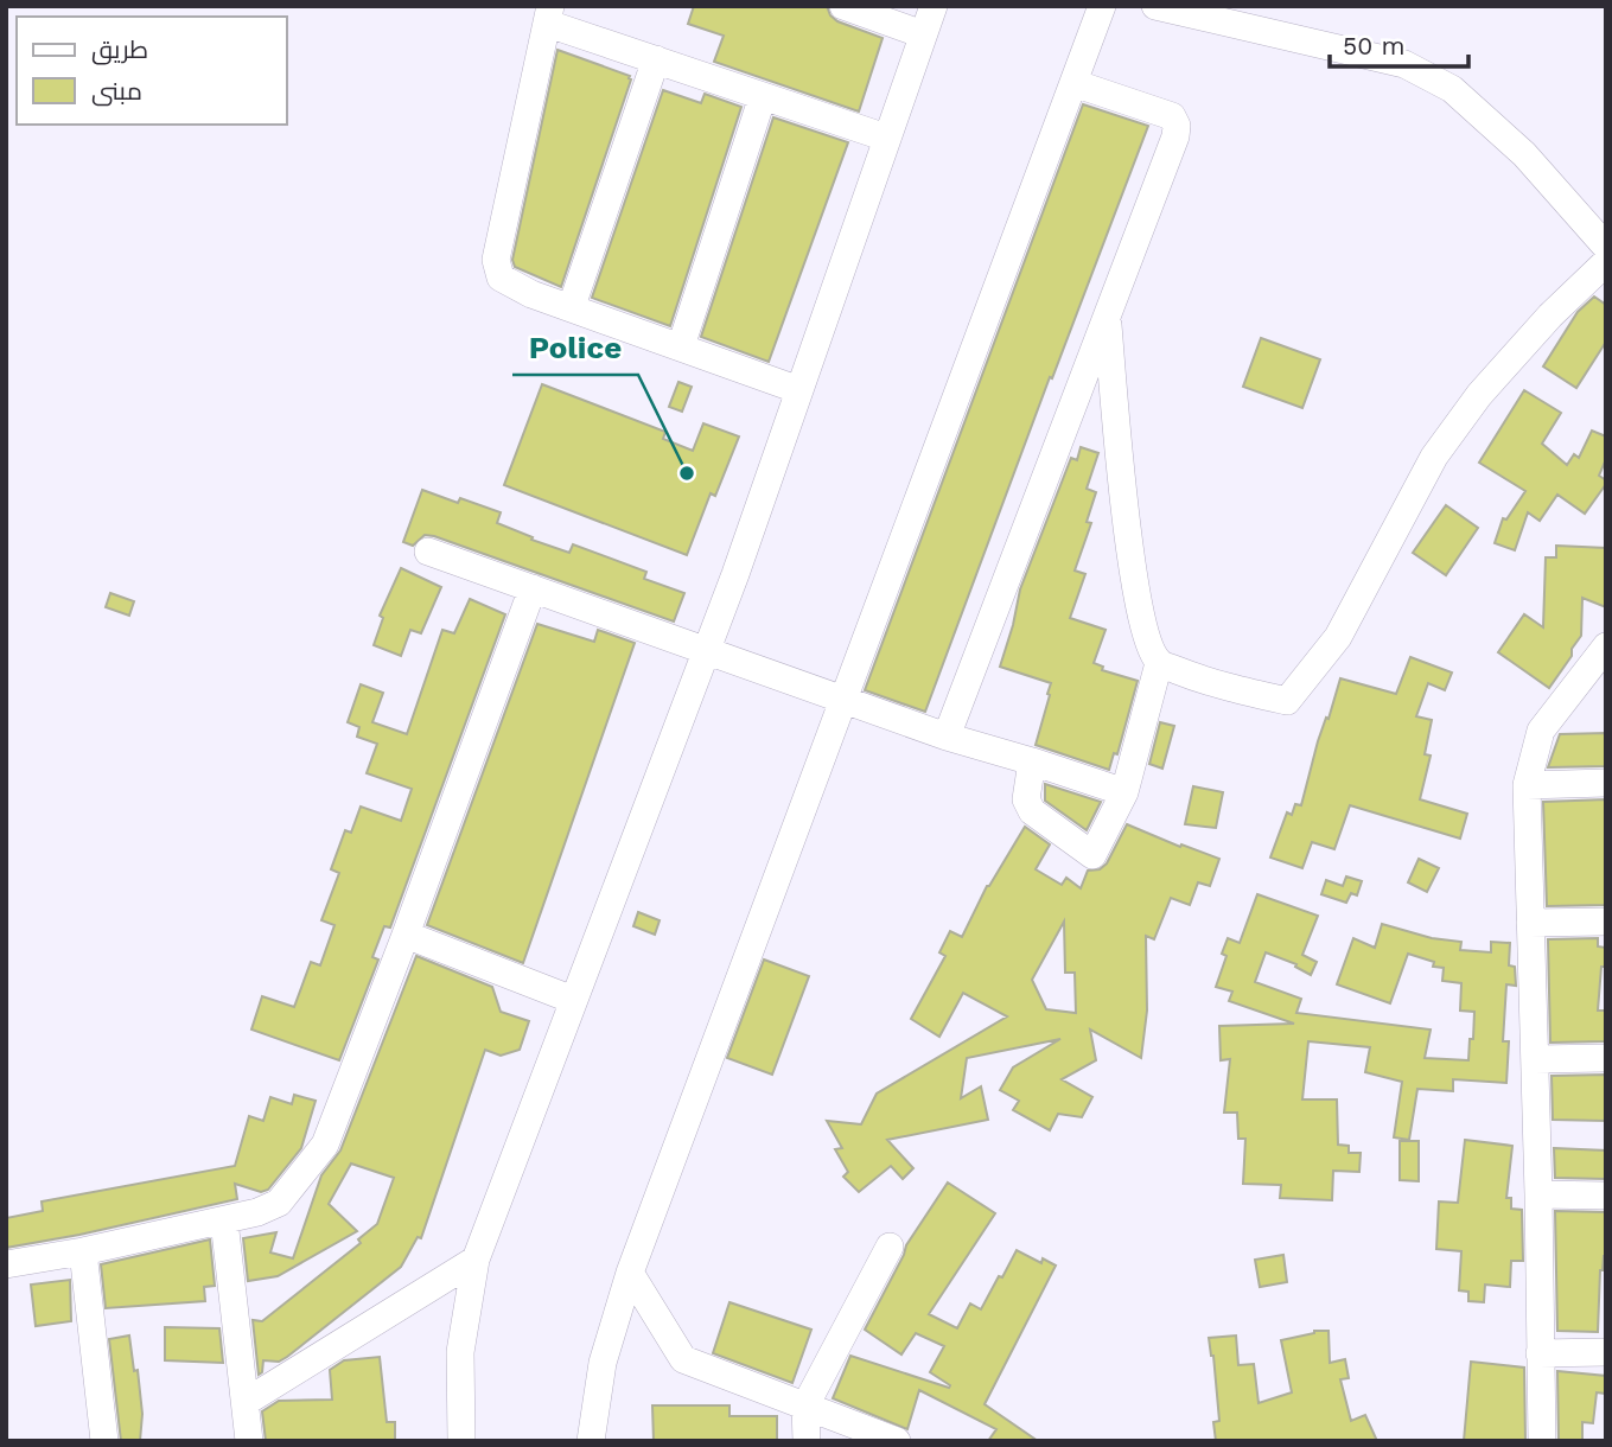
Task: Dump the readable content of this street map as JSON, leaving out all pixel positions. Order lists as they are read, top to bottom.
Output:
{
  "places": ["Police"],
  "legend": ["طريق", "مبنى"],
  "scale_bar": "50 m"
}
